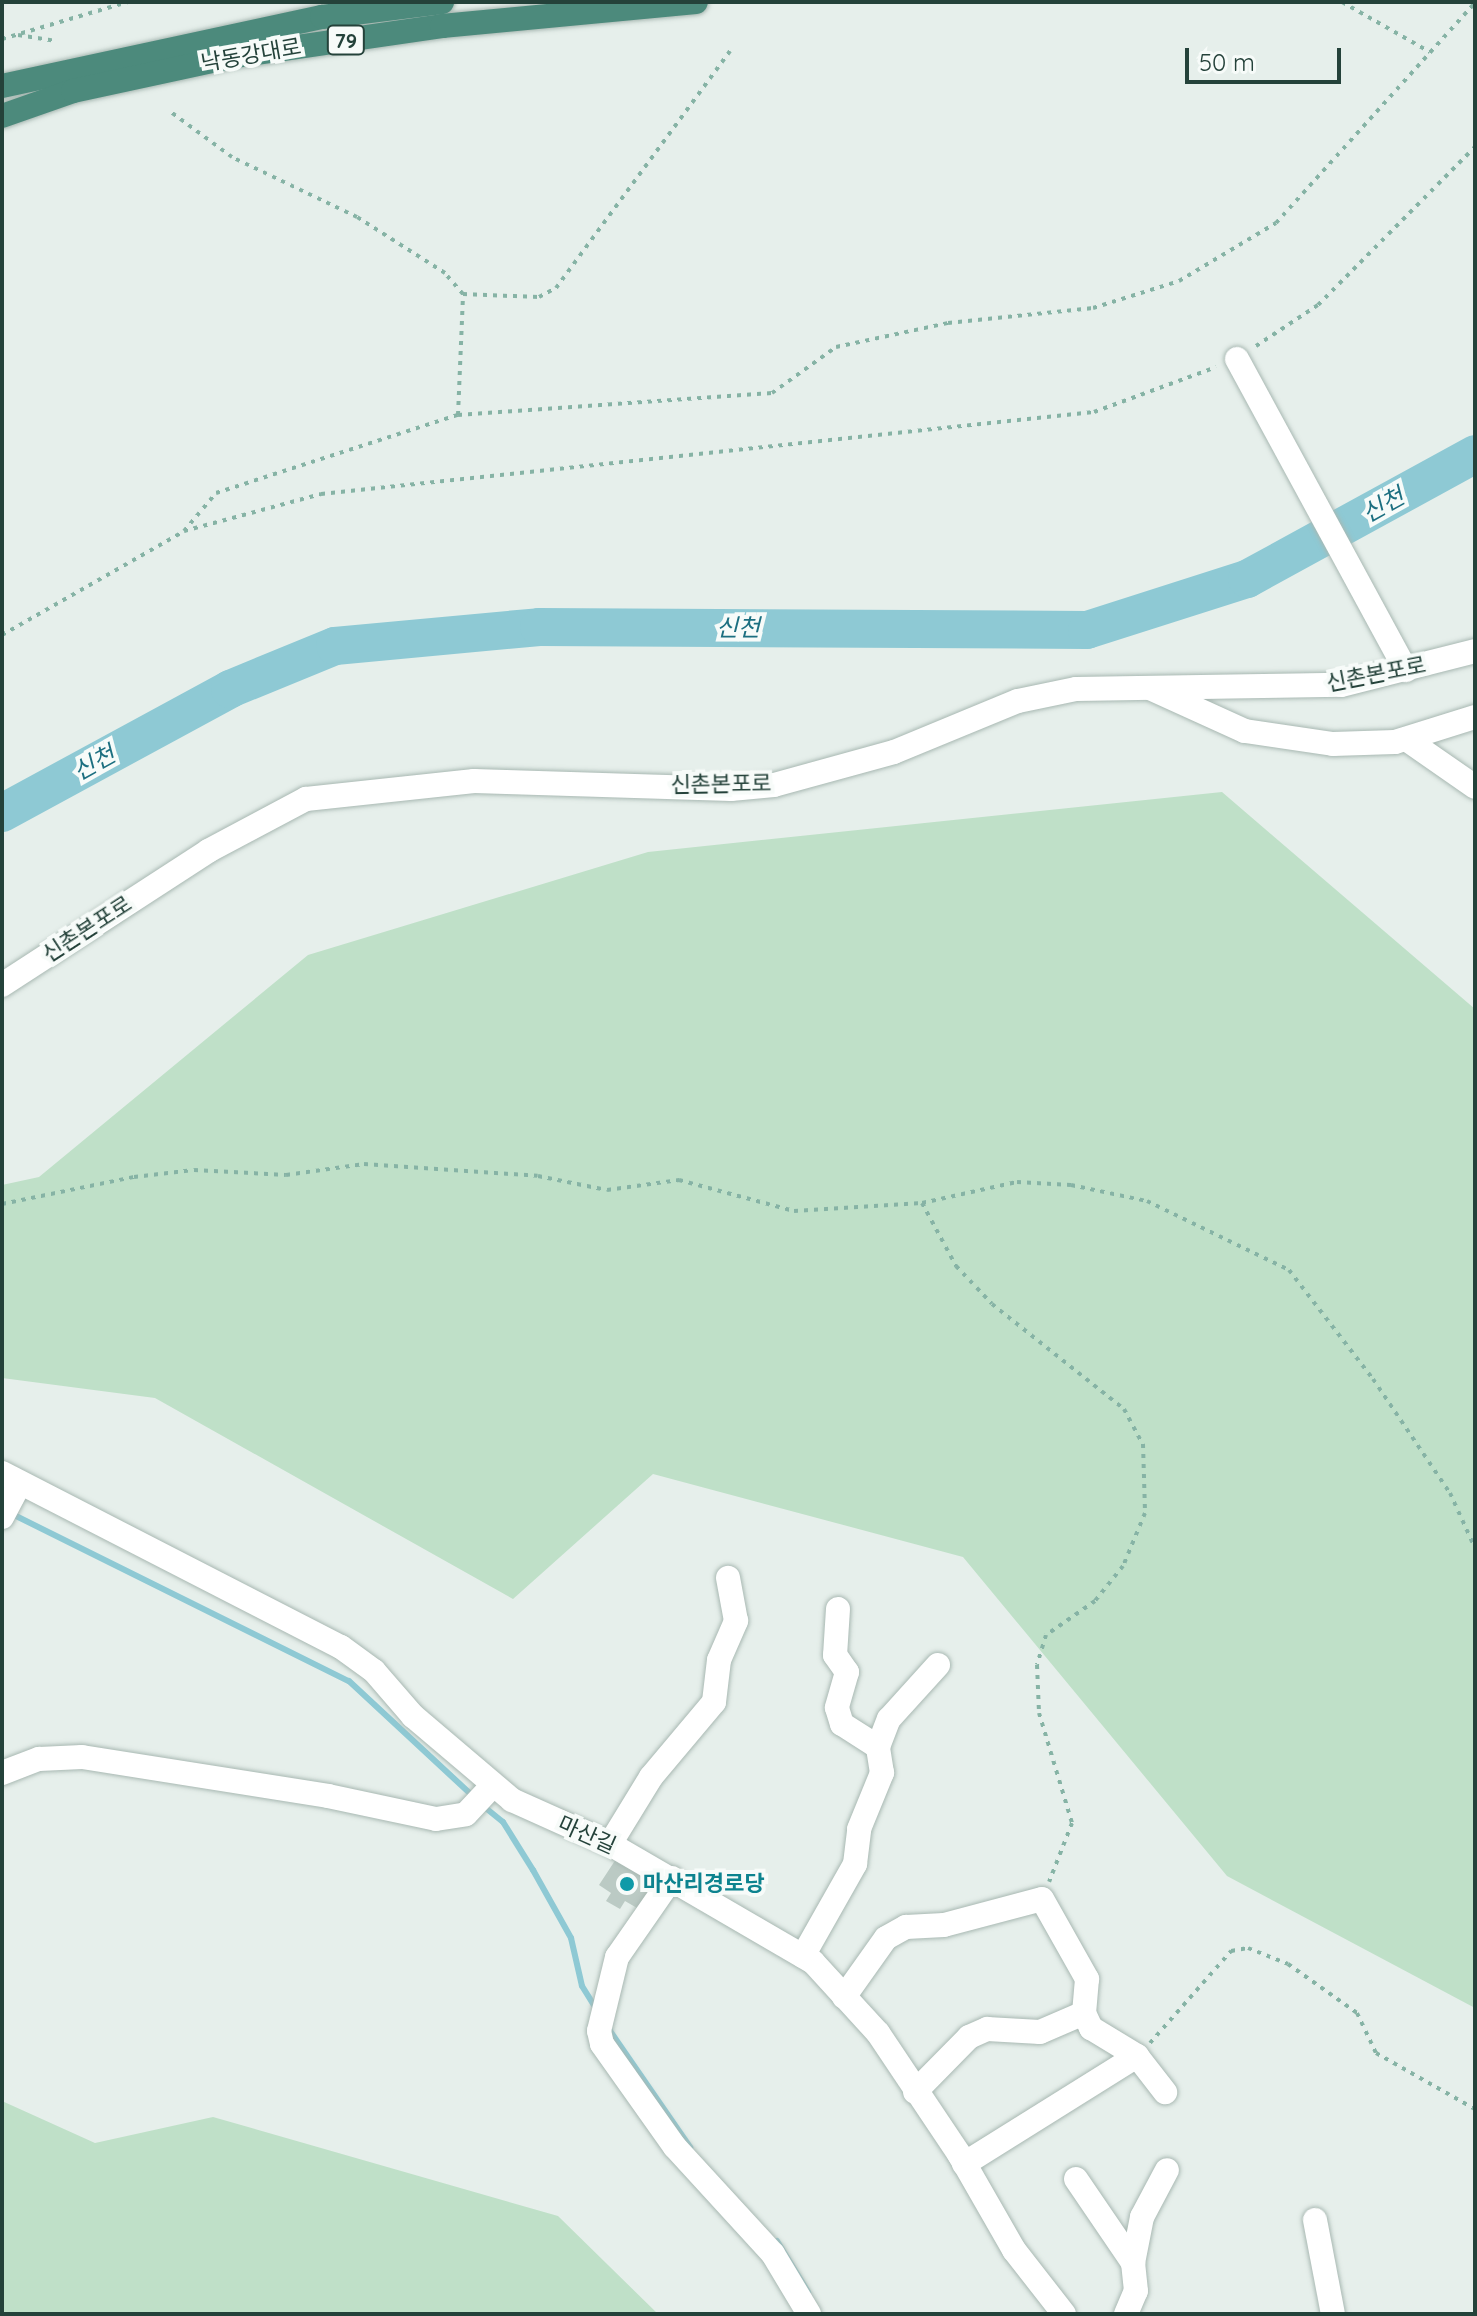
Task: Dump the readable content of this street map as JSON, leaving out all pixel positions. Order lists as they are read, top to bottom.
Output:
{
  "streets": {
    "highway": ["79", "낙동강대로"],
    "street": ["신촌본포로", "마산길"]
  },
  "water": ["신천"],
  "places": ["마산리경로당"],
  "scale_bar": "50 m"
}
